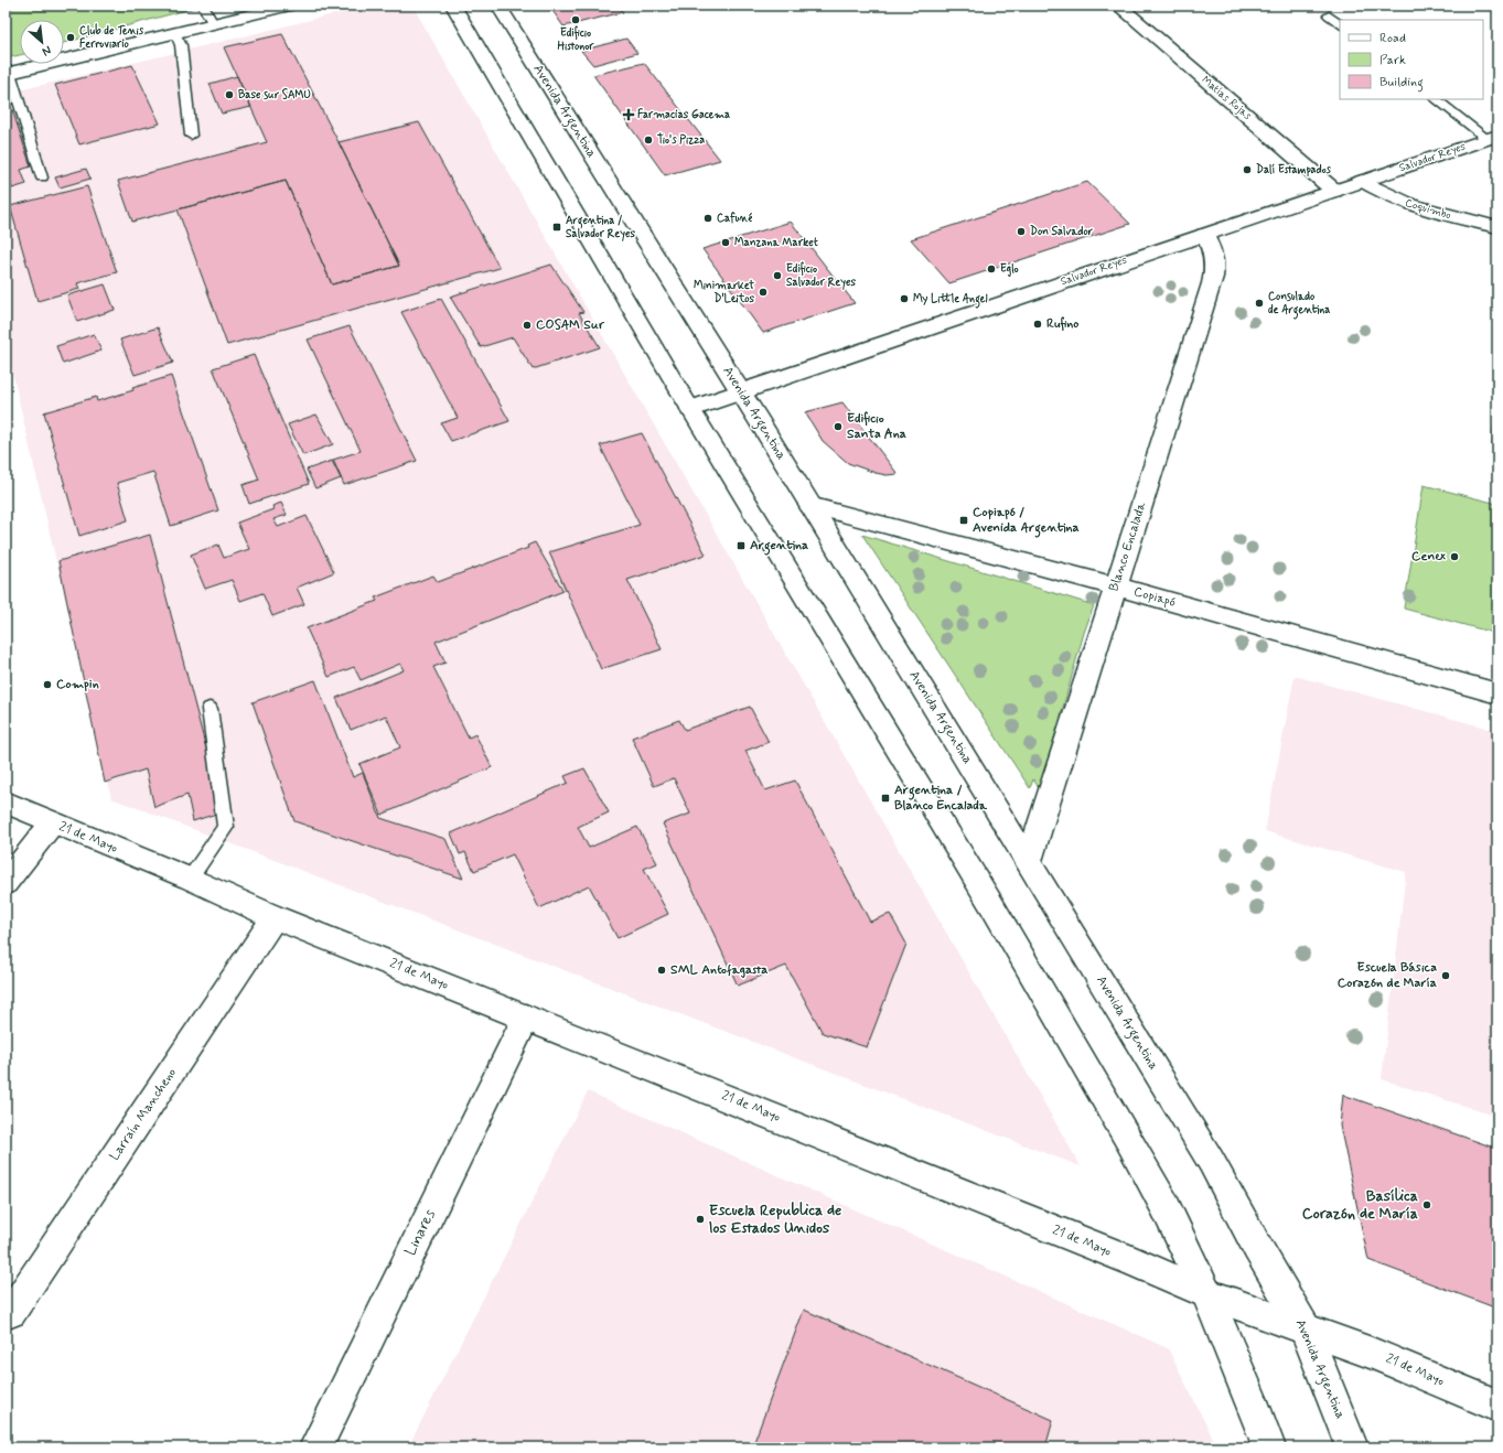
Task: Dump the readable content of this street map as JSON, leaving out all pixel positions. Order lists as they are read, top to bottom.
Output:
{
  "streets": {
    "street": [
      "Matías Rojas",
      "Avenida Argentina",
      "Salvador Reyes",
      "Coquimbo",
      "Blanco Encalada",
      "Copiapó",
      "21 de Mayo",
      "Larraín Mancheno",
      "Linares"
    ]
  },
  "crossings": [
    ["Matías Rojas", "Salvador Reyes"],
    ["Avenida Argentina", "Salvador Reyes"],
    ["Avenida Argentina", "Blanco Encalada"],
    ["Avenida Argentina", "Copiapó"],
    ["Avenida Argentina", "21 de Mayo"],
    ["Salvador Reyes", "Coquimbo"],
    ["Salvador Reyes", "Blanco Encalada"],
    ["Blanco Encalada", "Copiapó"],
    ["21 de Mayo", "Larraín Mancheno"],
    ["21 de Mayo", "Linares"]
  ],
  "places": {
    "other": [
      "Edificio Histonor",
      "Club de Tenis Ferroviario",
      "Base sur SAMU",
      "Tio's Pizza",
      "Dalí Estampados",
      "Cafuné",
      "Don Salvador",
      "Manzana Market",
      "Eglo",
      "Edificio Salvador Reyes",
      "Minimarket D'Leitos",
      "My Little Angel",
      "Consulado de Argentina",
      "Rufino",
      "COSAM Sur",
      "Edificio Santa Ana",
      "Cenex",
      "Compin",
      "SML Antofagasta",
      "Escuela Básica Corazón de María",
      "Basílica Corazón de María",
      "Escuela Republica de los Estados Unidos"
    ],
    "health": ["Farmacias Gacema"],
    "transit": [
      "Argentina / Salvador Reyes",
      "Copiapó / Avenida Argentina",
      "Argentina",
      "Argentina / Blanco Encalada"
    ]
  },
  "legend": ["Road", "Park", "Building"],
  "north": "bottom right"
}
